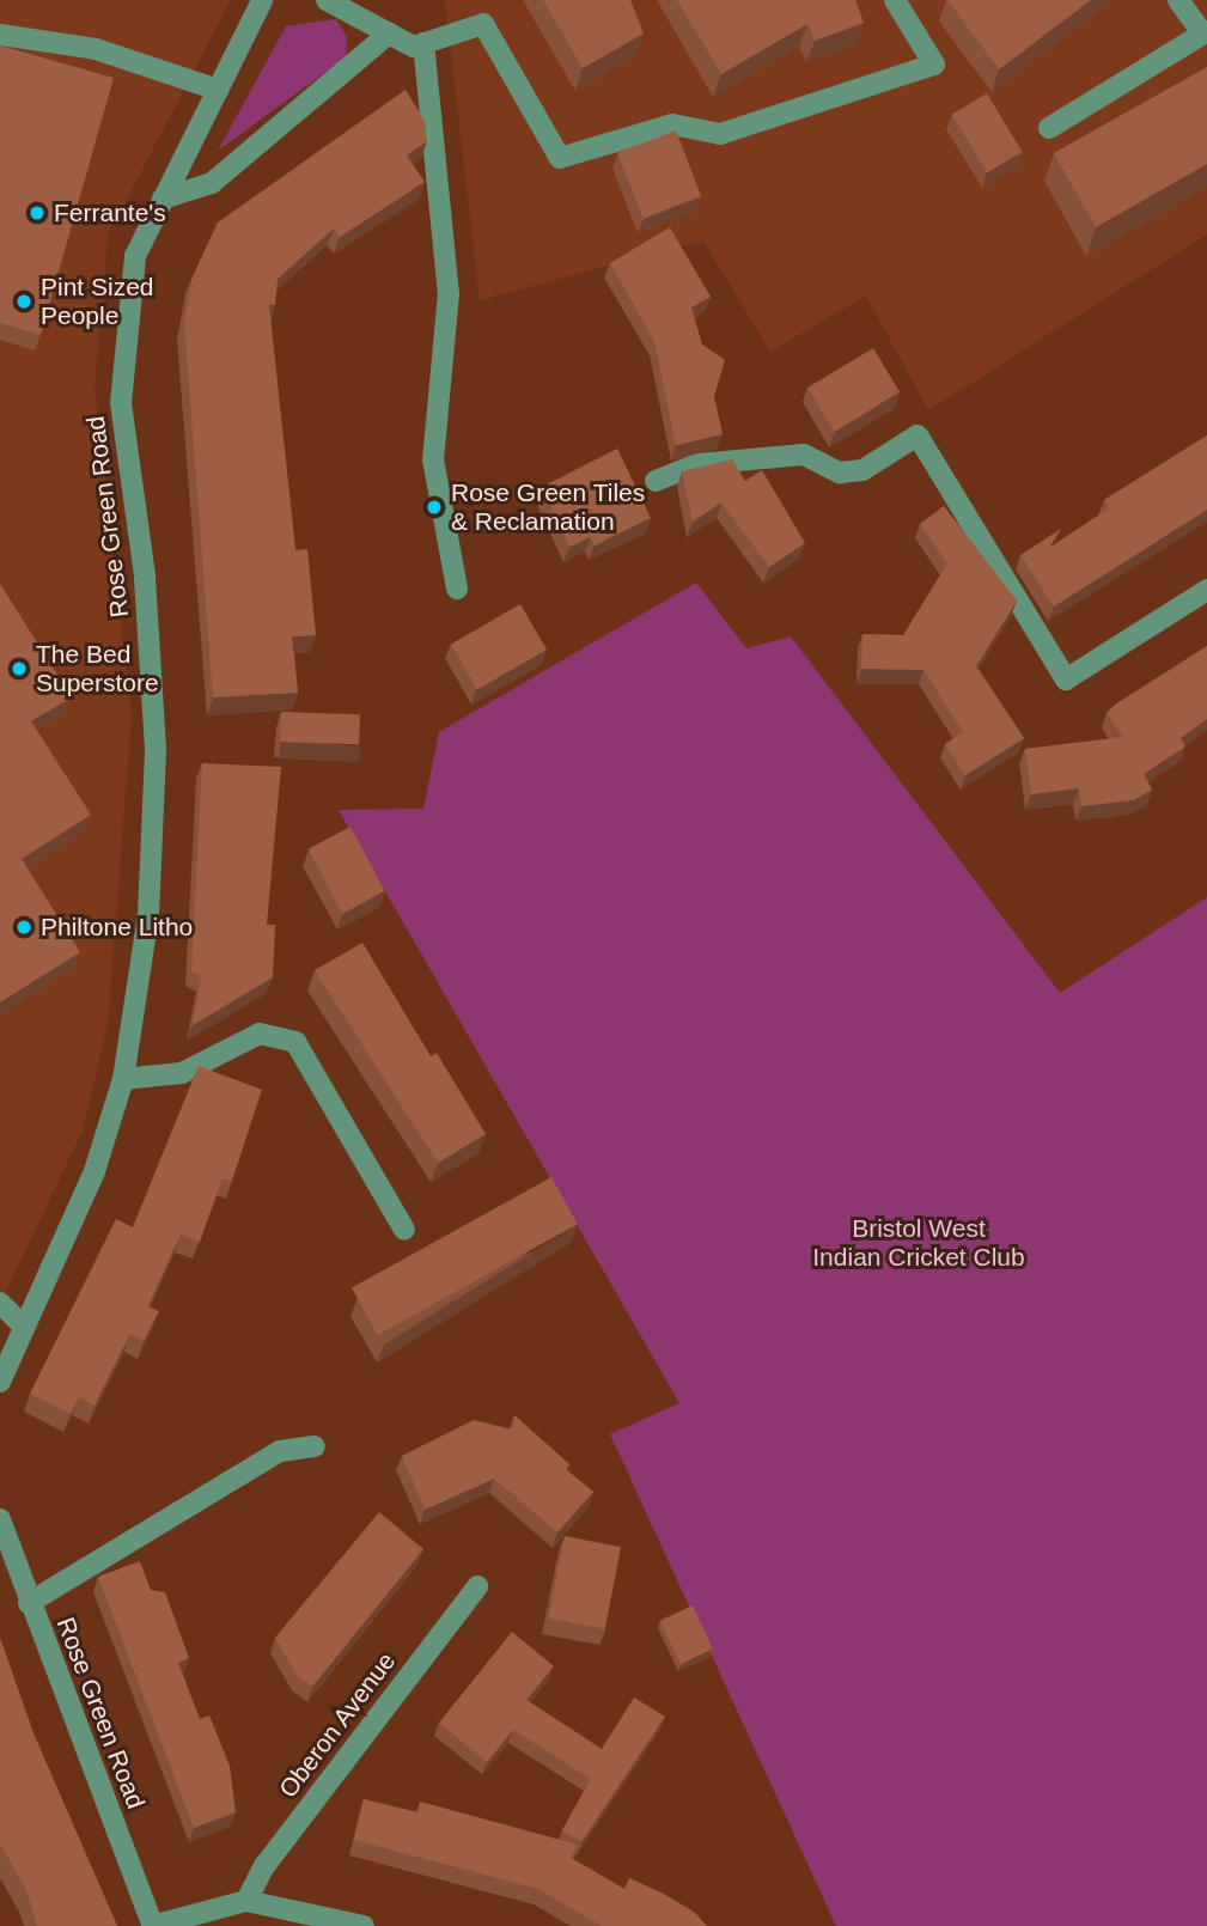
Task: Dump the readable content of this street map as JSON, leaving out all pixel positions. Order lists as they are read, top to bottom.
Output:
{
  "streets": {
    "street": ["Rose Green Road", "Oberon Avenue"]
  },
  "parks": ["Bristol West Indian Cricket Club"],
  "places": [
    "Ferrante's",
    "Pint Sized People",
    "Rose Green Tiles & Reclamation",
    "The Bed Superstore",
    "Philtone Litho"
  ]
}
